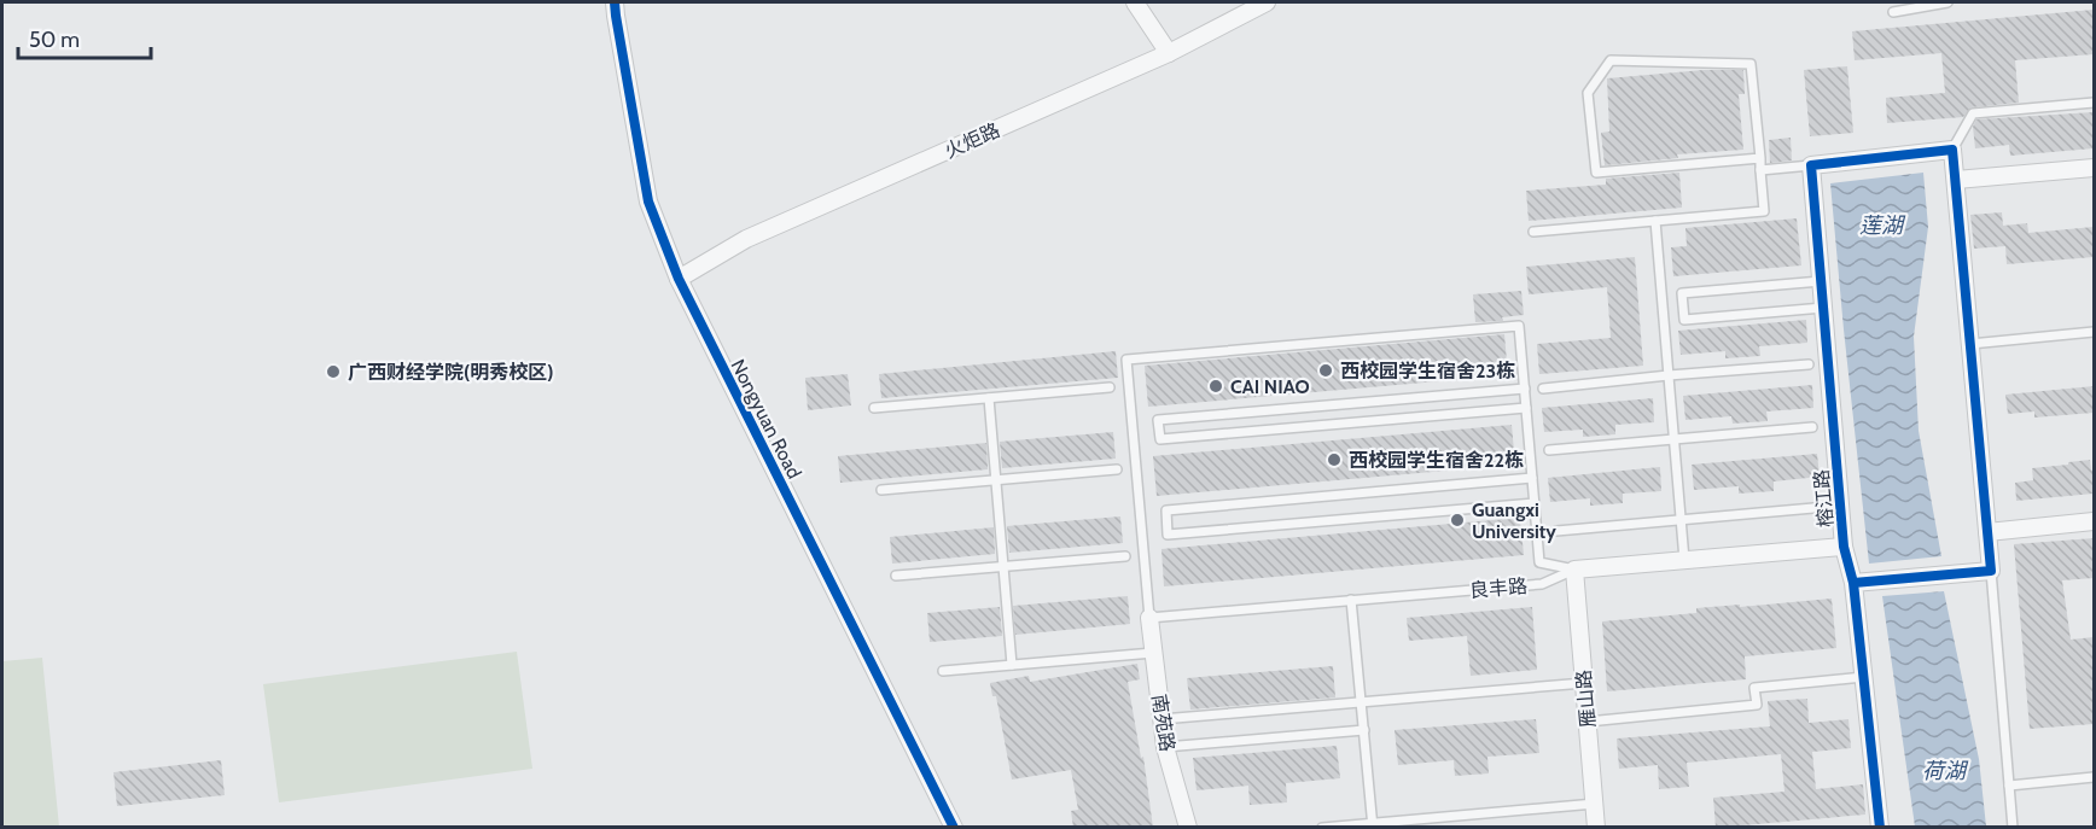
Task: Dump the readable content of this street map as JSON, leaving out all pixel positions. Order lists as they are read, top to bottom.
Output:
{
  "streets": {
    "street": [
      "火炬路",
      "Nongyuan Road",
      "榕江路",
      "良丰路",
      "雁山路",
      "南苑路"
    ]
  },
  "crossings": [
    ["火炬路", "Nongyuan Road"],
    ["榕江路", "良丰路"],
    ["良丰路", "雁山路"],
    ["良丰路", "南苑路"]
  ],
  "water": ["莲湖", "荷湖"],
  "places": [
    "西校园学生宿舍23栋",
    "广西财经学院(明秀校区)",
    "CAI NIAO",
    "西校园学生宿舍22栋",
    "Guangxi University"
  ],
  "scale_bar": "50 m"
}
